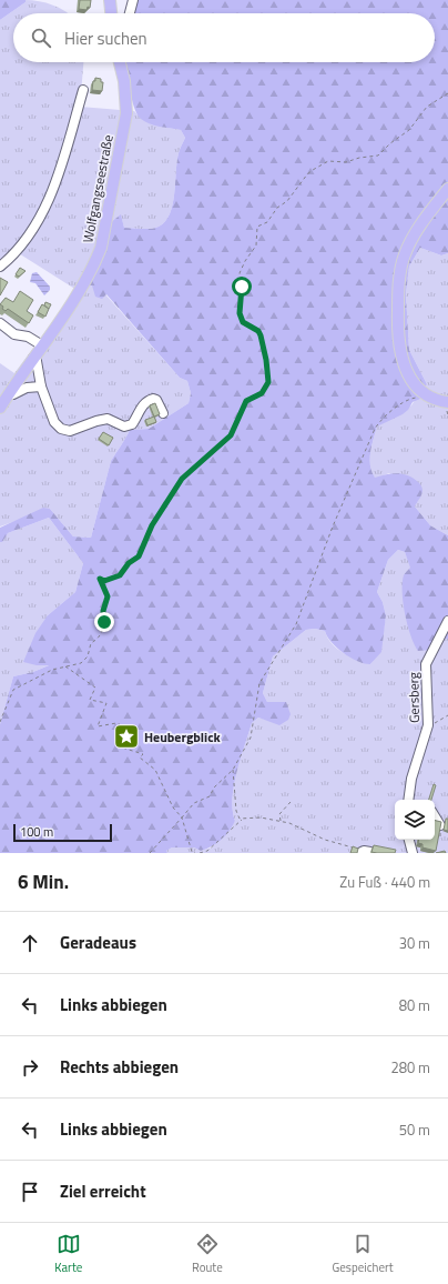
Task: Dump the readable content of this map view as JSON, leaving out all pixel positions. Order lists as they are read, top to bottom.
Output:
{
  "streets": {
    "main road": ["Wolfgangseestraße"],
    "street": ["Gersberg"]
  },
  "places": {
    "place": ["Heubergblick"]
  },
  "scale_bar": "100 m",
  "page": {
    "search": "Hier suchen",
    "scale": "100 m",
    "heading": ["6 Min.", "Zu Fuß · 440 m"],
    "list": [
      ["Geradeaus", "30 m"],
      ["Links abbiegen", "80 m"],
      ["Rechts abbiegen", "280 m"],
      ["Links abbiegen", "50 m"],
      "Ziel erreicht"
    ],
    "nav": ["Karte", "Route", "Gespeichert"]
  }
}
